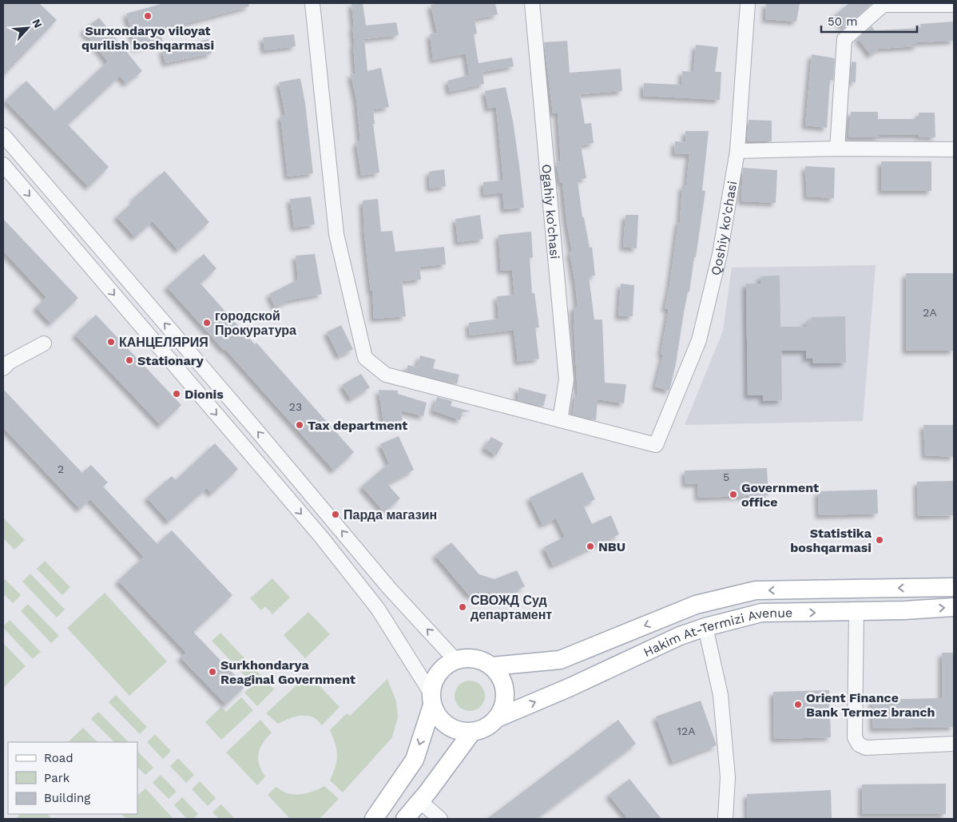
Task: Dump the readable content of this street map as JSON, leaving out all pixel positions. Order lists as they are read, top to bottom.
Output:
{
  "streets": {
    "main road": ["Hakim At-Termizi Avenue"],
    "street": ["Ogahiy ko'chasi", "Qoshiy ko'chasi"]
  },
  "crossings": [
    ["Ogahiy ko'chasi", "Qoshiy ko'chasi"]
  ],
  "places": [
    "Surxondaryo viloyat qurilish boshqarmasi",
    "городской Прокуратура",
    "КАНЦЕЛЯРИЯ",
    "Stationary",
    "Dionis",
    "Tax department",
    "Government office",
    "Парда магазин",
    "Statistika boshqarmasi",
    "NBU",
    "СВОЖД Суд департамент",
    "Surkhondarya Reaginal Government",
    "Orient Finance Bank Termez branch"
  ],
  "house_numbers": [
    "2A",
    "23",
    "2",
    "5",
    "12A"
  ],
  "legend": ["Road", "Park", "Building"],
  "scale_bar": "50 m",
  "north": "top right"
}
